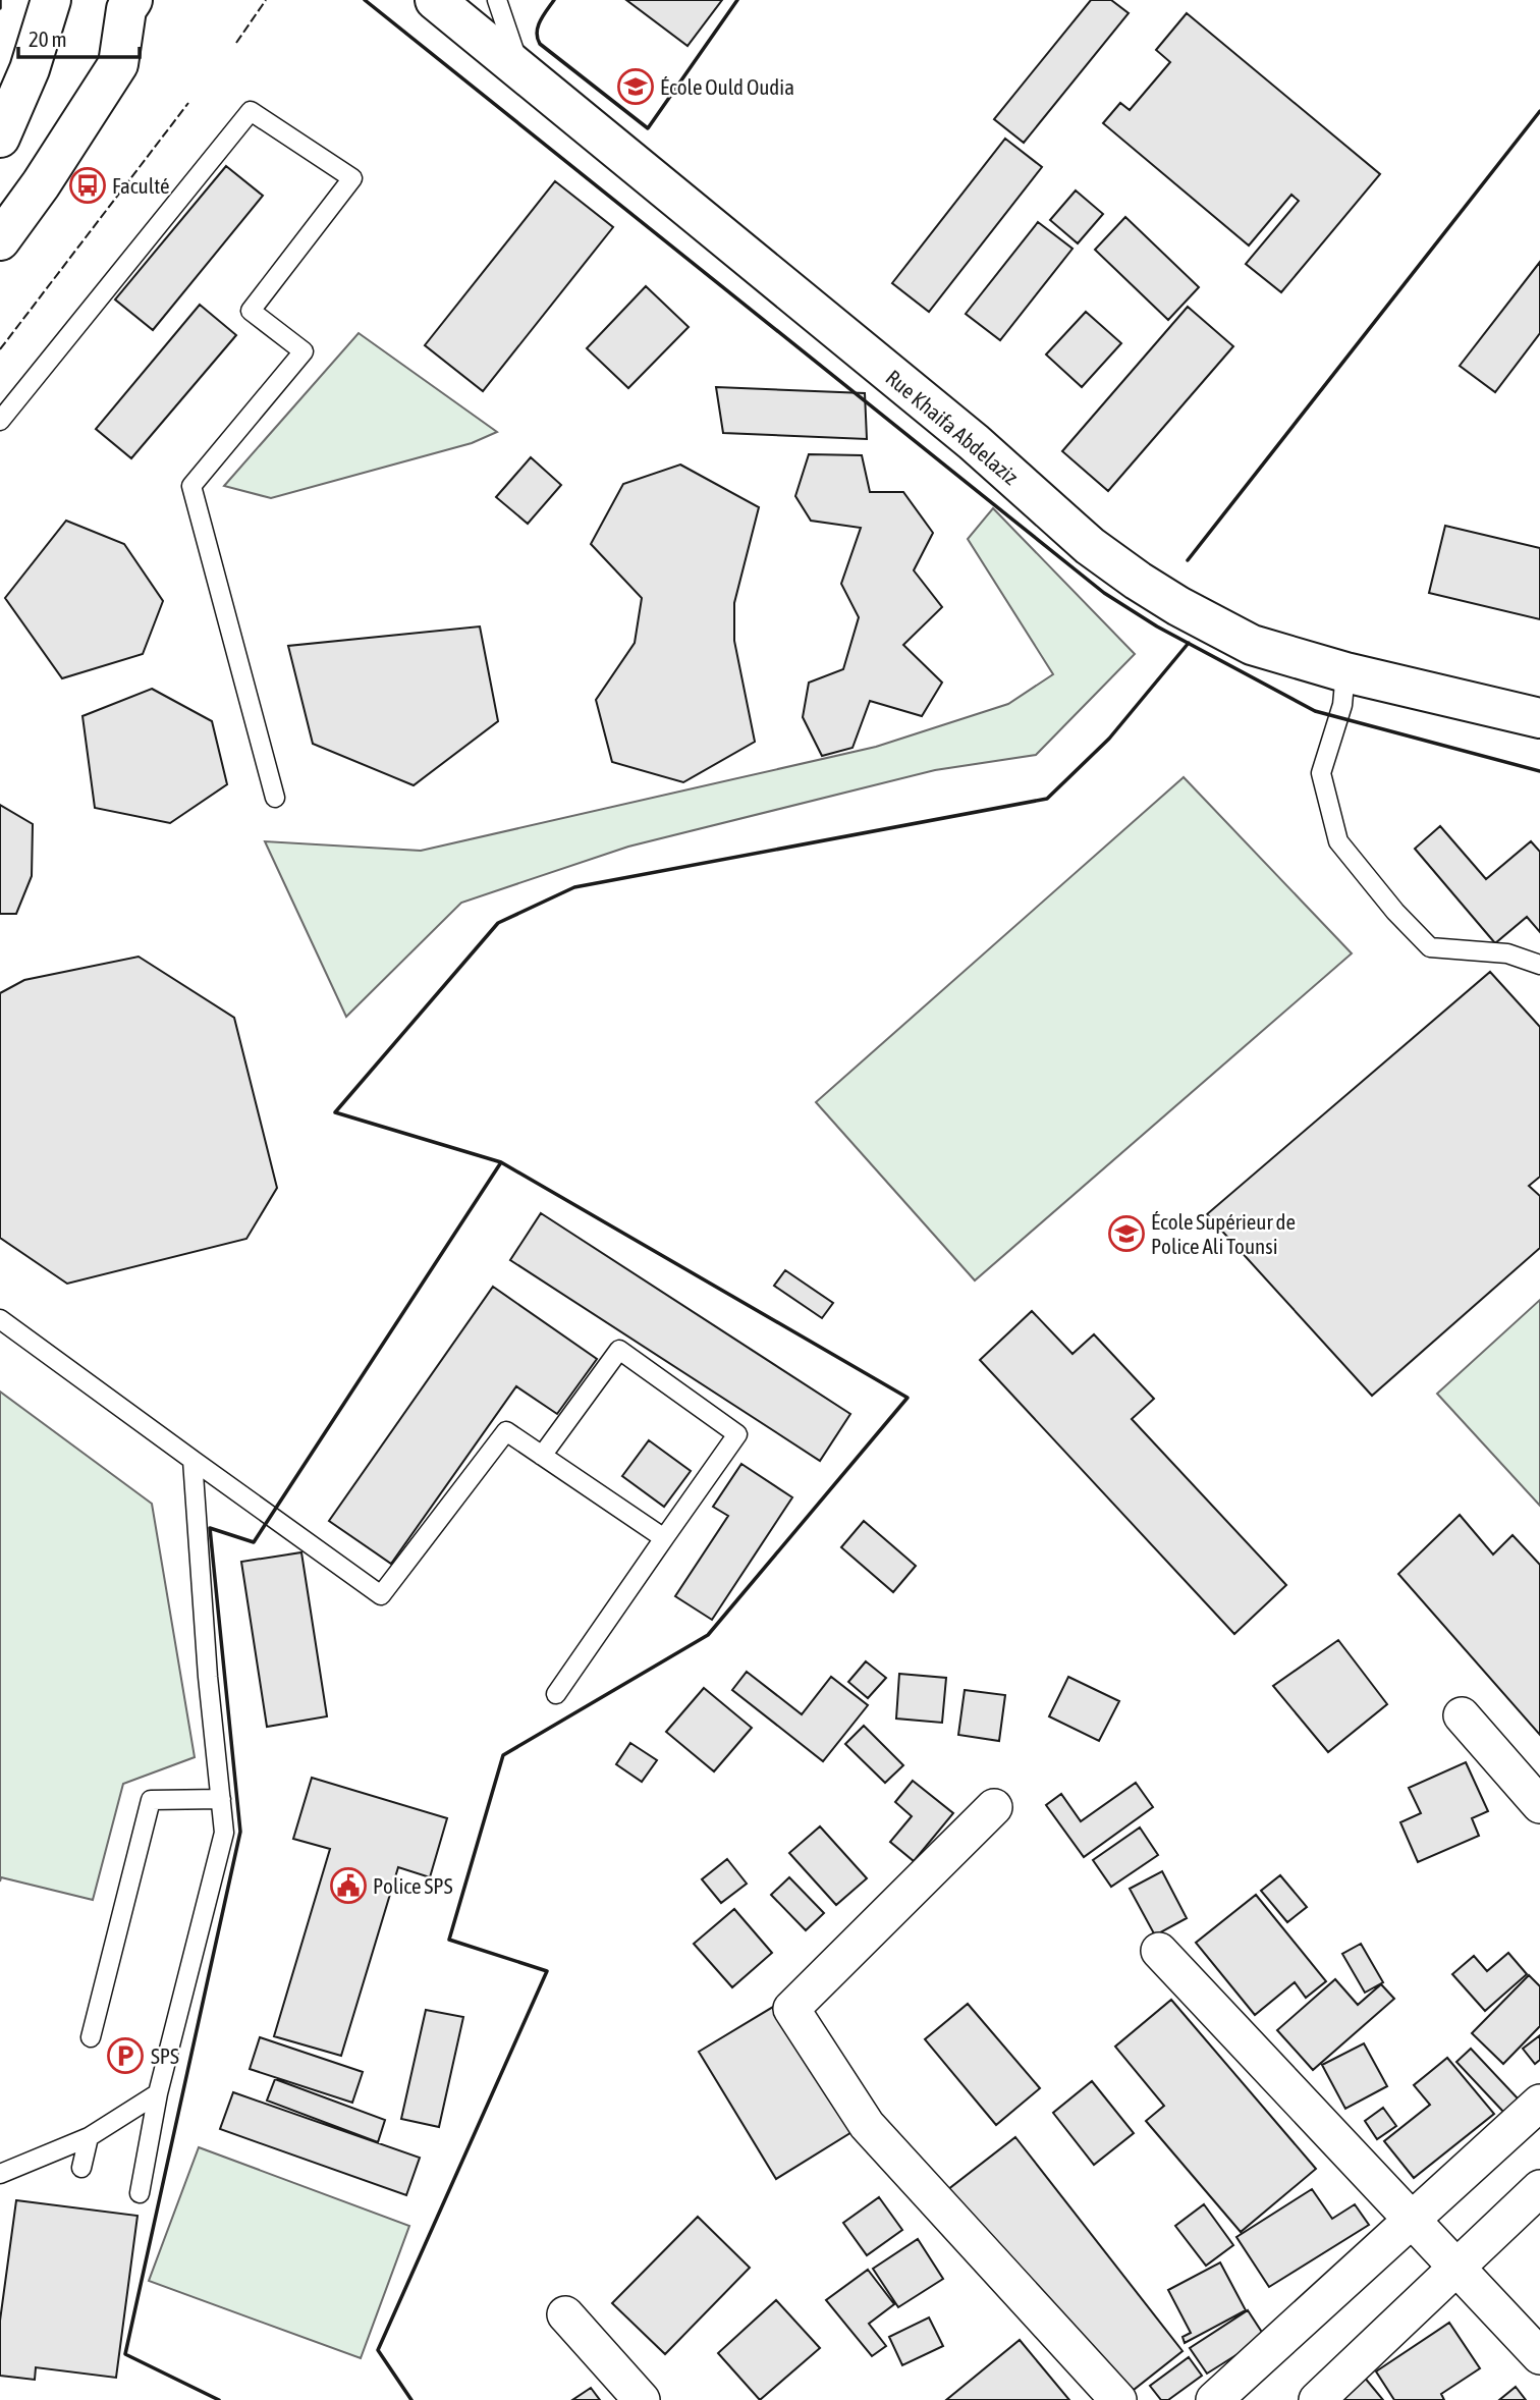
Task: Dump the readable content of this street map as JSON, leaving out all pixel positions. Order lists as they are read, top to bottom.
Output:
{
  "streets": {
    "street": ["Rue Khaifa Abdelaziz"]
  },
  "places": {
    "school or university": ["École Ould Oudia", "École Supérieur de Police Ali Tounsi"],
    "bus stop": ["Faculté"],
    "public building": ["Police SPS"],
    "parking": ["SPS"]
  },
  "scale_bar": "20 m"
}
